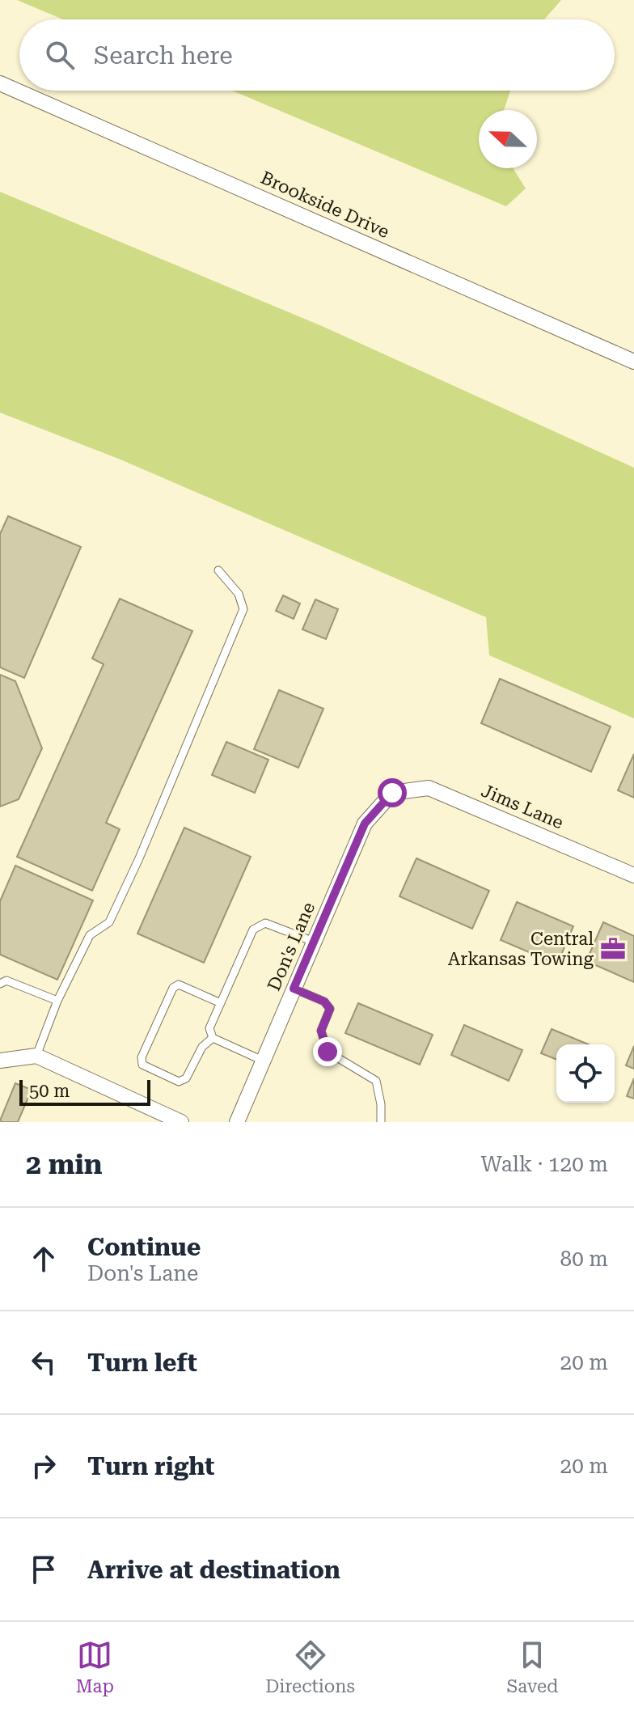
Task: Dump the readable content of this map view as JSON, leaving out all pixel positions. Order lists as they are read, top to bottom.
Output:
{
  "streets": {
    "street": ["Brookside Drive", "Jims Lane", "Don's Lane"]
  },
  "crossings": [
    ["Jims Lane", "Don's Lane"]
  ],
  "places": {
    "office": ["Central Arkansas Towing"]
  },
  "scale_bar": "50 m",
  "north": "left",
  "page": {
    "search": "Search here",
    "scale": "50 m",
    "heading": ["2 min", "Walk · 120 m"],
    "list": [
      ["Continue", "Don's Lane", "80 m"],
      ["Turn left", "20 m"],
      ["Turn right", "20 m"],
      "Arrive at destination"
    ],
    "nav": ["Map", "Directions", "Saved"]
  }
}
